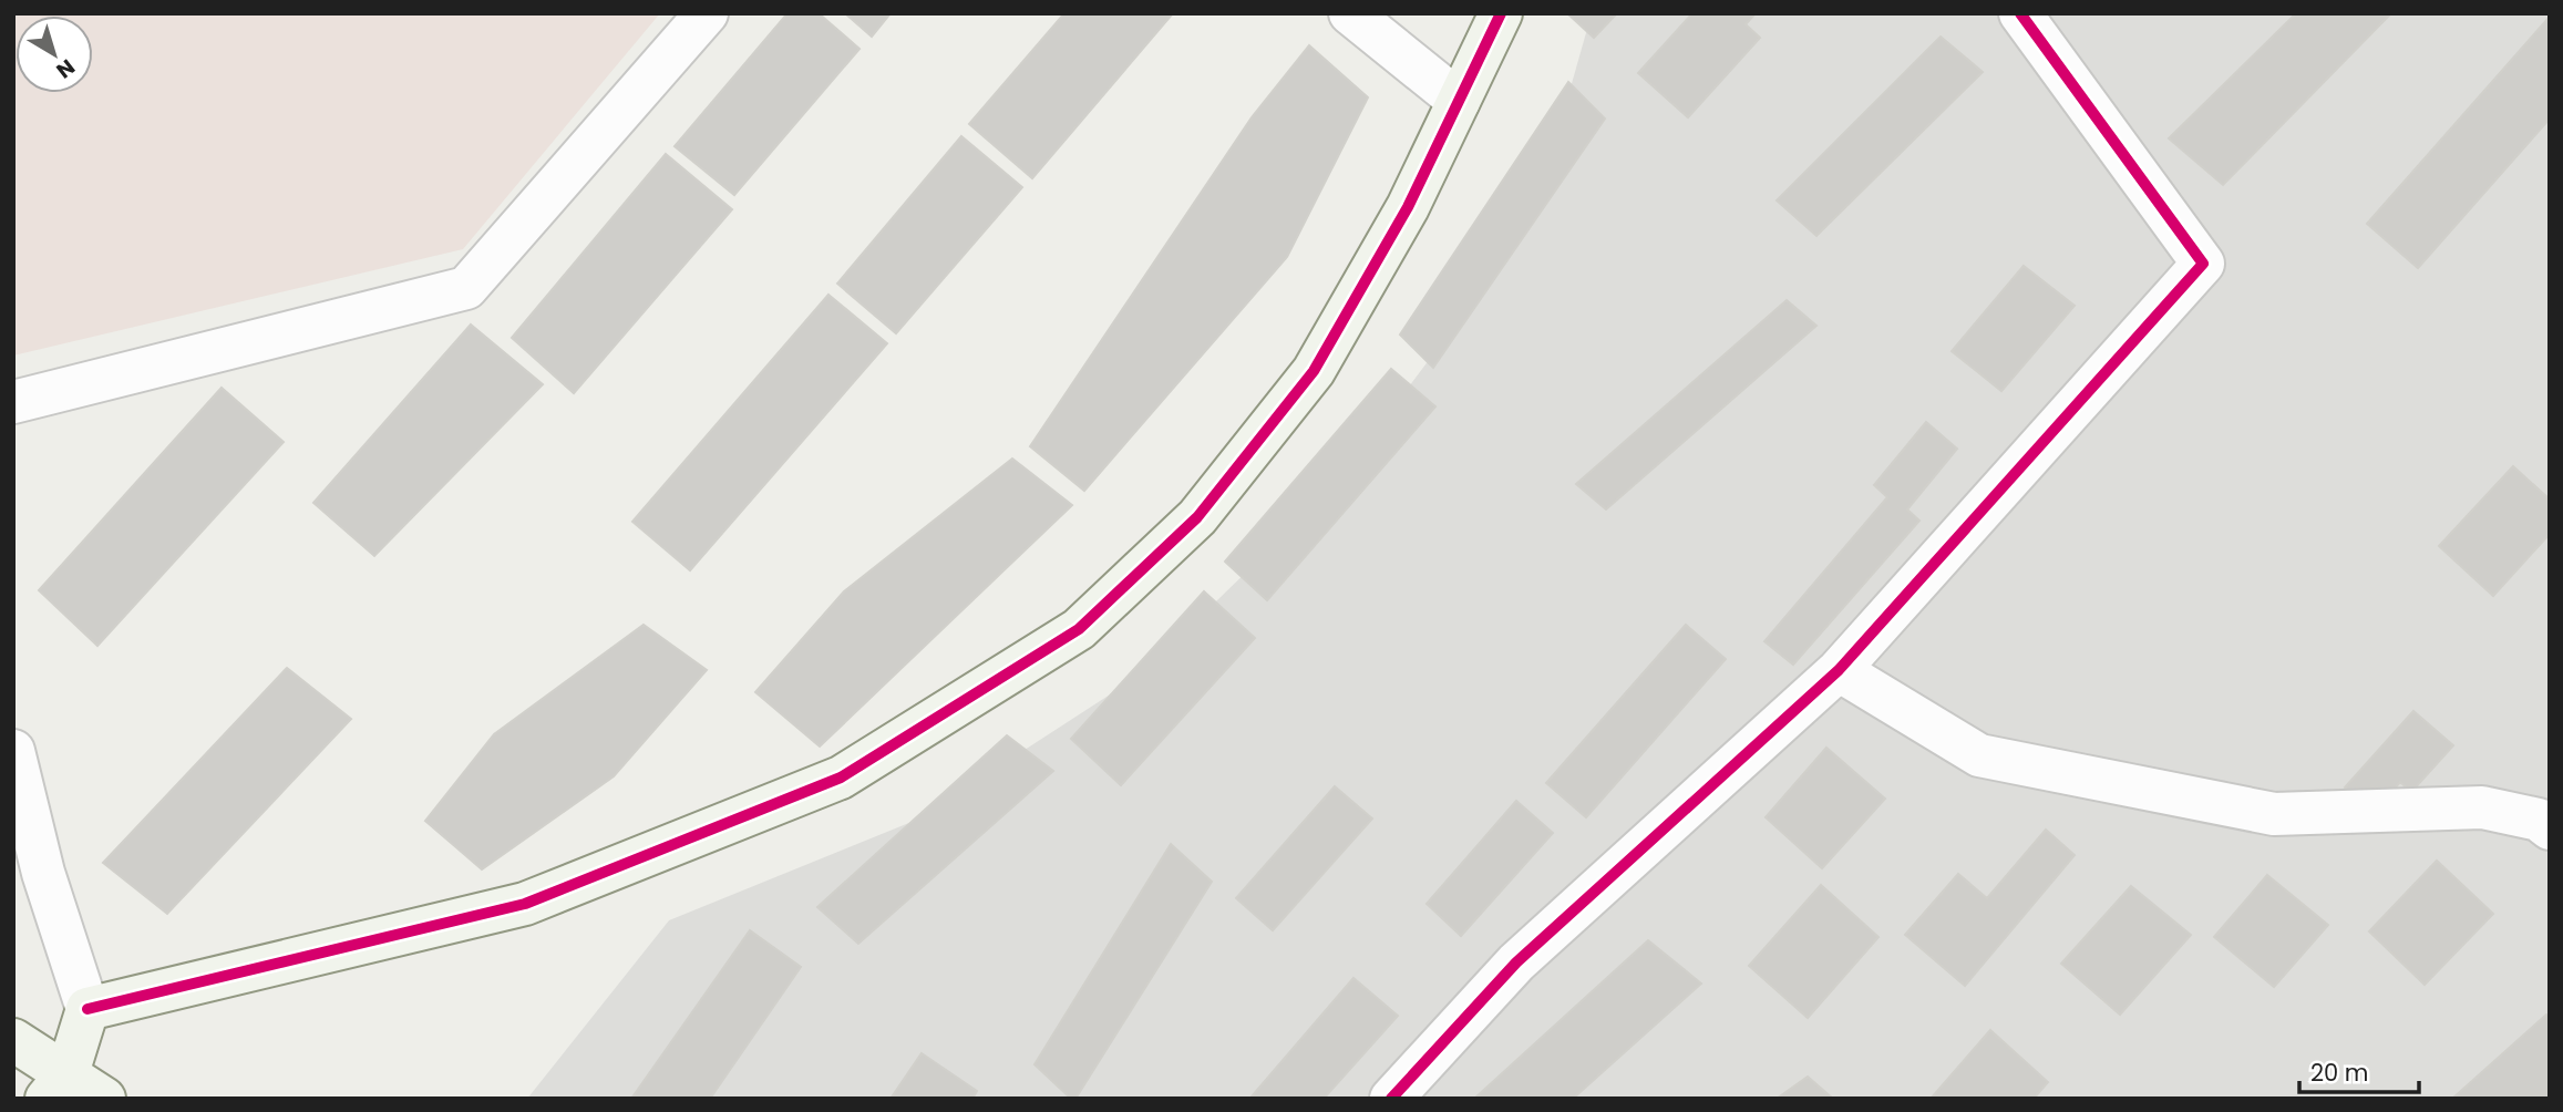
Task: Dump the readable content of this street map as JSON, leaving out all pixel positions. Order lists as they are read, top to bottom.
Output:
{
  "scale_bar": "20 m",
  "north": "bottom right"
}
